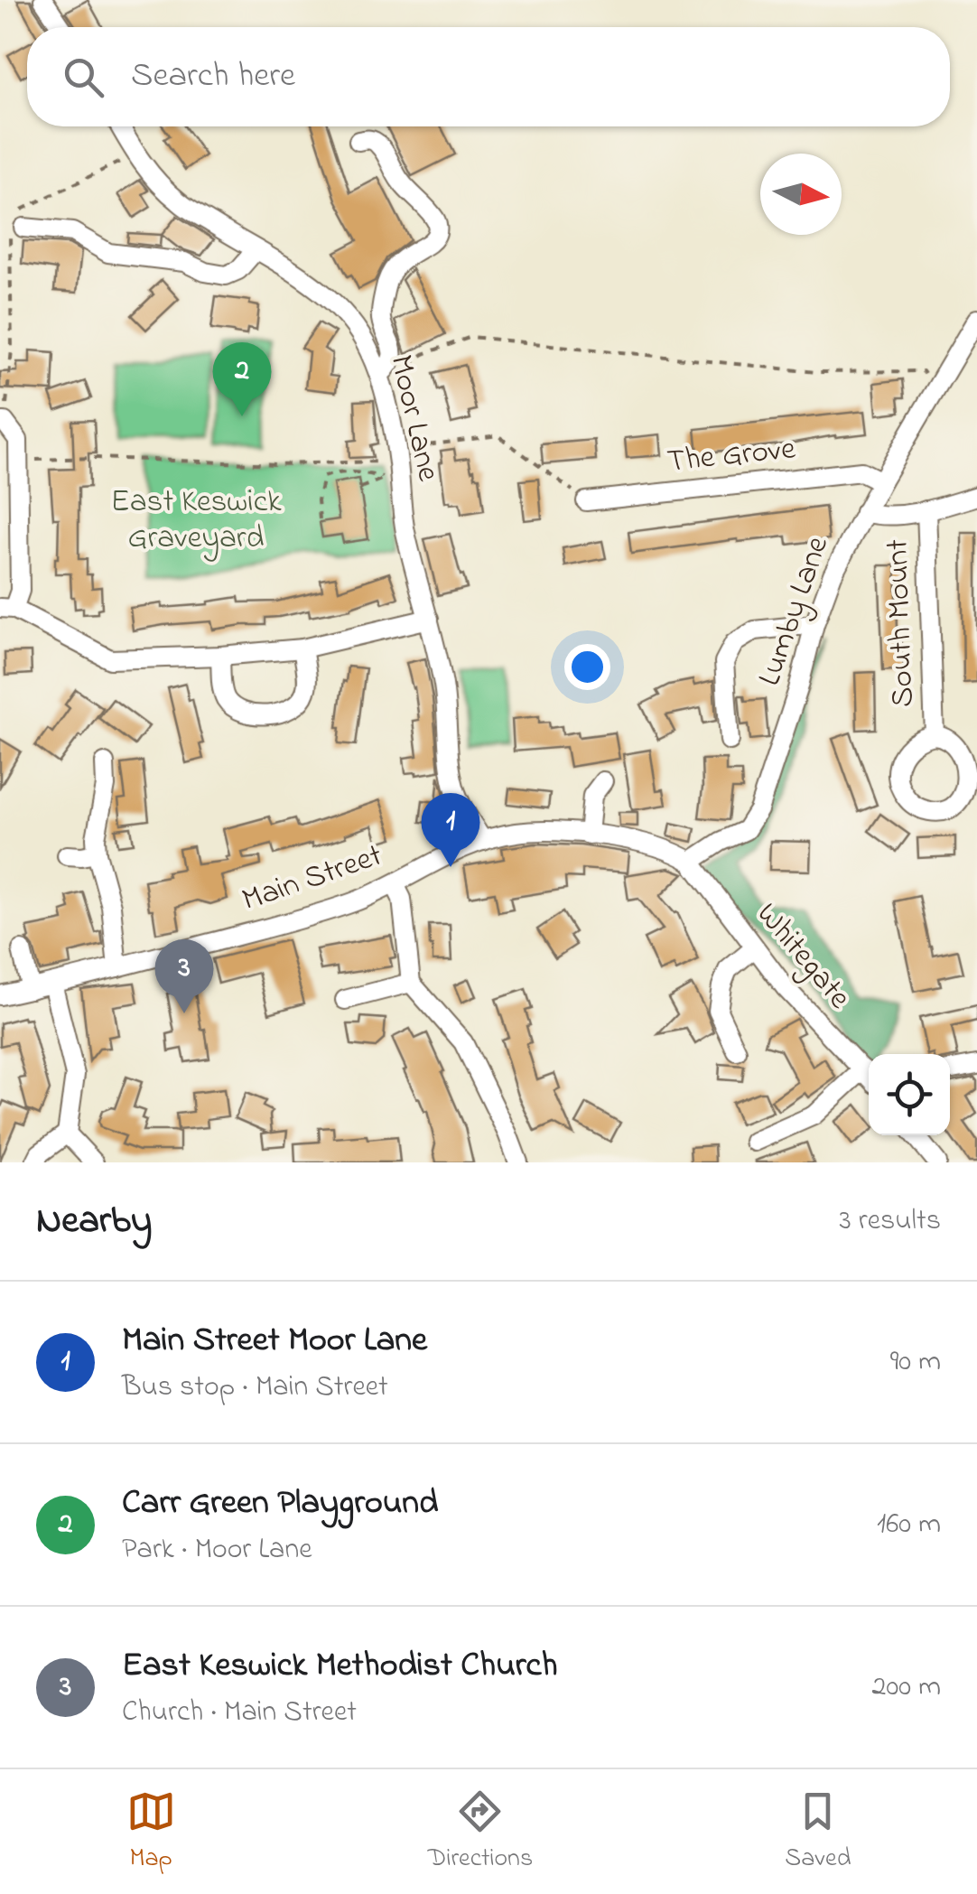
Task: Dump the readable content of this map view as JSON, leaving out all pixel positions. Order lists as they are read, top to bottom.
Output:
{
  "streets": {
    "street": [
      "Moor Lane",
      "The Grove",
      "Lumby Lane",
      "South Mount",
      "Main Street",
      "Whitegate"
    ]
  },
  "crossings": [
    ["Moor Lane", "Main Street"],
    ["The Grove", "Lumby Lane"],
    ["Lumby Lane", "Main Street"],
    ["Lumby Lane", "Whitegate"],
    ["Main Street", "Whitegate"]
  ],
  "parks": ["East Keswick Graveyard"],
  "north": "right",
  "page": {
    "search": "Search here",
    "pins": ["2", "1", "3"],
    "heading": ["Nearby", "3 results"],
    "list": [
      {
        "mark": "1",
        "name": "Main Street Moor Lane",
        "note": "Bus stop · Main Street",
        "value": "90 m"
      },
      {
        "mark": "2",
        "name": "Carr Green Playground",
        "note": "Park · Moor Lane",
        "value": "160 m"
      },
      {
        "mark": "3",
        "name": "East Keswick Methodist Church",
        "note": "Church · Main Street",
        "value": "200 m"
      }
    ],
    "nav": ["Map", "Directions", "Saved"]
  }
}
